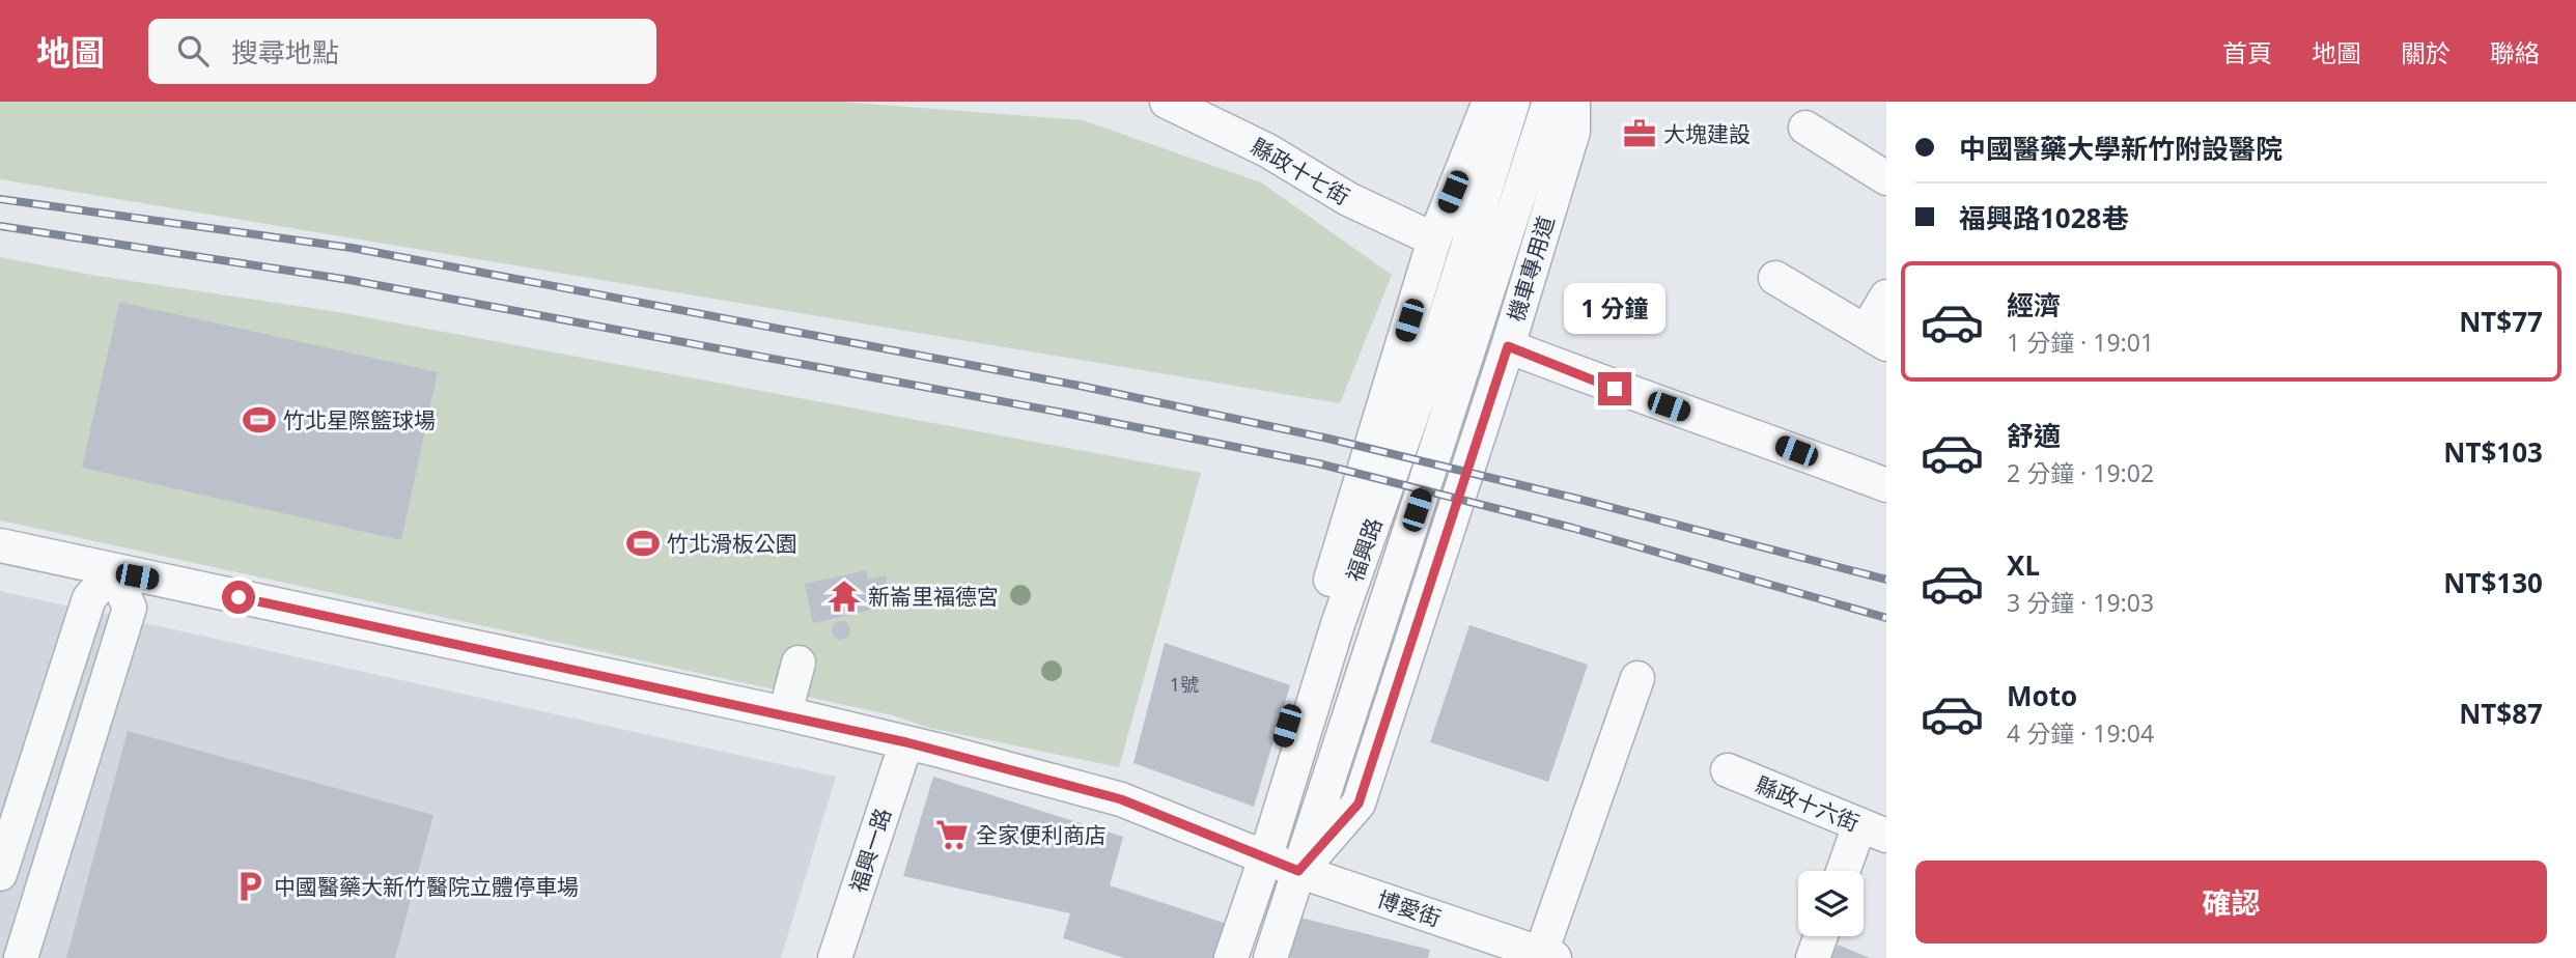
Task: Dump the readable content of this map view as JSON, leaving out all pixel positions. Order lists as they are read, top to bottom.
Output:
{
  "streets": {
    "street": [
      "縣政十七街",
      "機車專用道",
      "福興路",
      "縣政十六街",
      "福興一路",
      "博愛街"
    ]
  },
  "crossings": [
    ["機車專用道", "福興路"],
    ["機車專用道", "博愛街"],
    ["福興路", "博愛街"],
    ["福興一路", "博愛街"]
  ],
  "places": {
    "office": ["大塊建設"],
    "sports": ["竹北星際籃球場", "竹北滑板公園"],
    "temple": ["新崙里福德宮"],
    "supermarket": ["全家便利商店"],
    "parking": ["中國醫藥大新竹醫院立體停車場"]
  },
  "house_numbers": ["1號"],
  "page": {
    "header": "地圖",
    "search": "搜尋地點",
    "nav": [
      "首頁",
      "地圖",
      "關於",
      "聯絡"
    ],
    "banner": ["中國醫藥大學新竹附設醫院", "福興路1028巷"],
    "list": [
      {
        "name": "經濟",
        "note": "1 分鐘 · 19:01",
        "value": "NT$77"
      },
      {
        "name": "舒適",
        "note": "2 分鐘 · 19:02",
        "value": "NT$103"
      },
      {
        "name": "XL",
        "note": "3 分鐘 · 19:03",
        "value": "NT$130"
      },
      {
        "name": "Moto",
        "note": "4 分鐘 · 19:04",
        "value": "NT$87"
      }
    ],
    "bubble": "1 分鐘",
    "buttons": "確認"
  }
}
